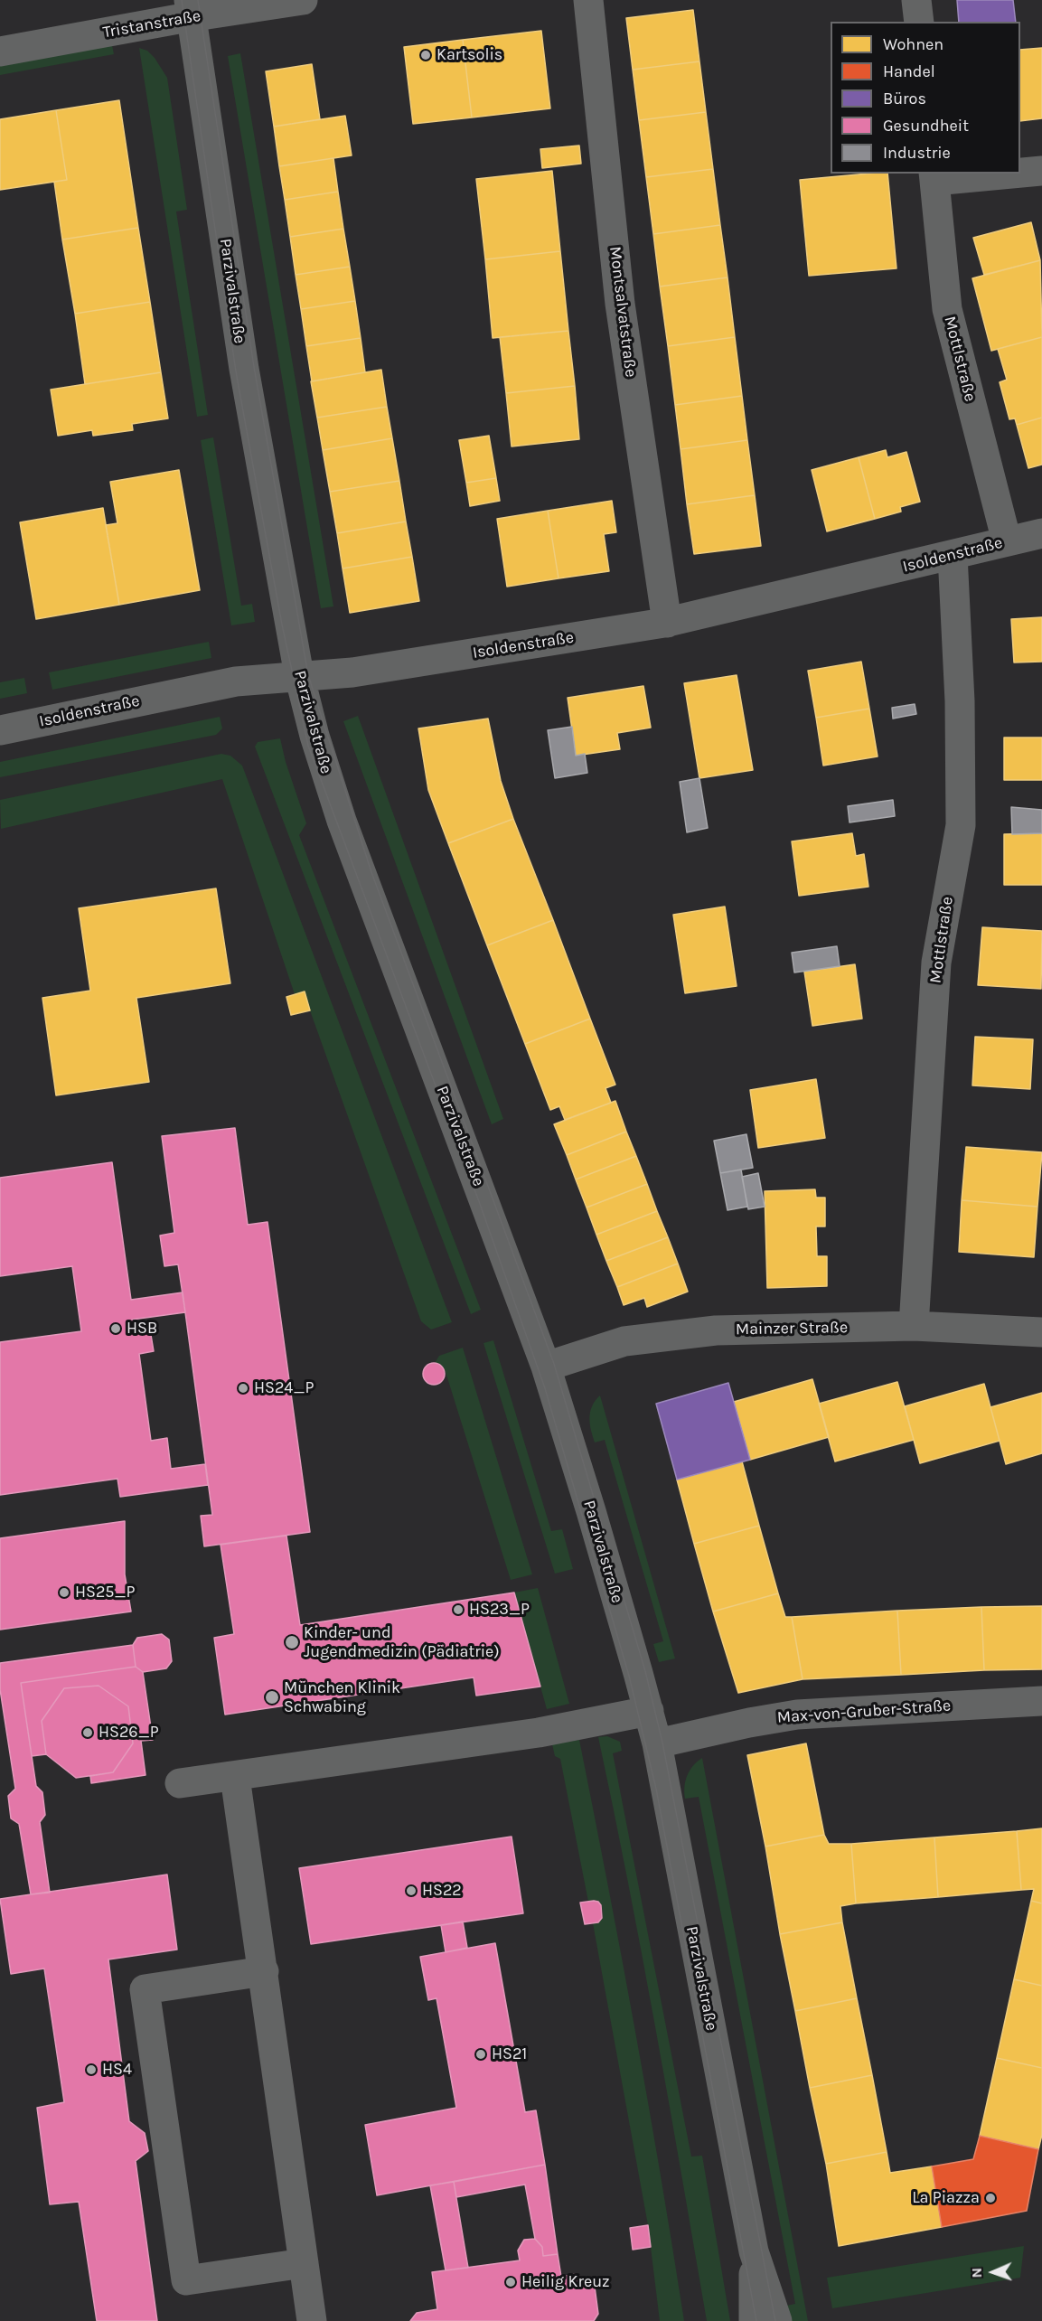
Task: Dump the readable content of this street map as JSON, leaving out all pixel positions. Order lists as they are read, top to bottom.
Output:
{
  "streets": {
    "street": [
      "Tristanstraße",
      "Parzivalstraße",
      "Montsalvatstraße",
      "Mottlstraße",
      "Isoldenstraße",
      "Mainzer Straße",
      "Max-von-Gruber-Straße"
    ]
  },
  "crossings": [
    ["Tristanstraße", "Parzivalstraße"],
    ["Parzivalstraße", "Isoldenstraße"],
    ["Parzivalstraße", "Mainzer Straße"],
    ["Parzivalstraße", "Max-von-Gruber-Straße"],
    ["Montsalvatstraße", "Isoldenstraße"],
    ["Mottlstraße", "Isoldenstraße"],
    ["Mottlstraße", "Mainzer Straße"]
  ],
  "places": [
    "Kartsolis",
    "HSB",
    "HS24_P",
    "HS25_P",
    "HS23_P",
    "Kinder- und Jugendmedizin (Pädiatrie)",
    "München Klinik Schwabing",
    "HS26_P",
    "HS22",
    "HS21",
    "HS4",
    "La Piazza",
    "Heilig Kreuz"
  ],
  "legend": [
    "Wohnen",
    "Handel",
    "Büros",
    "Gesundheit",
    "Industrie"
  ],
  "north": "left"
}
